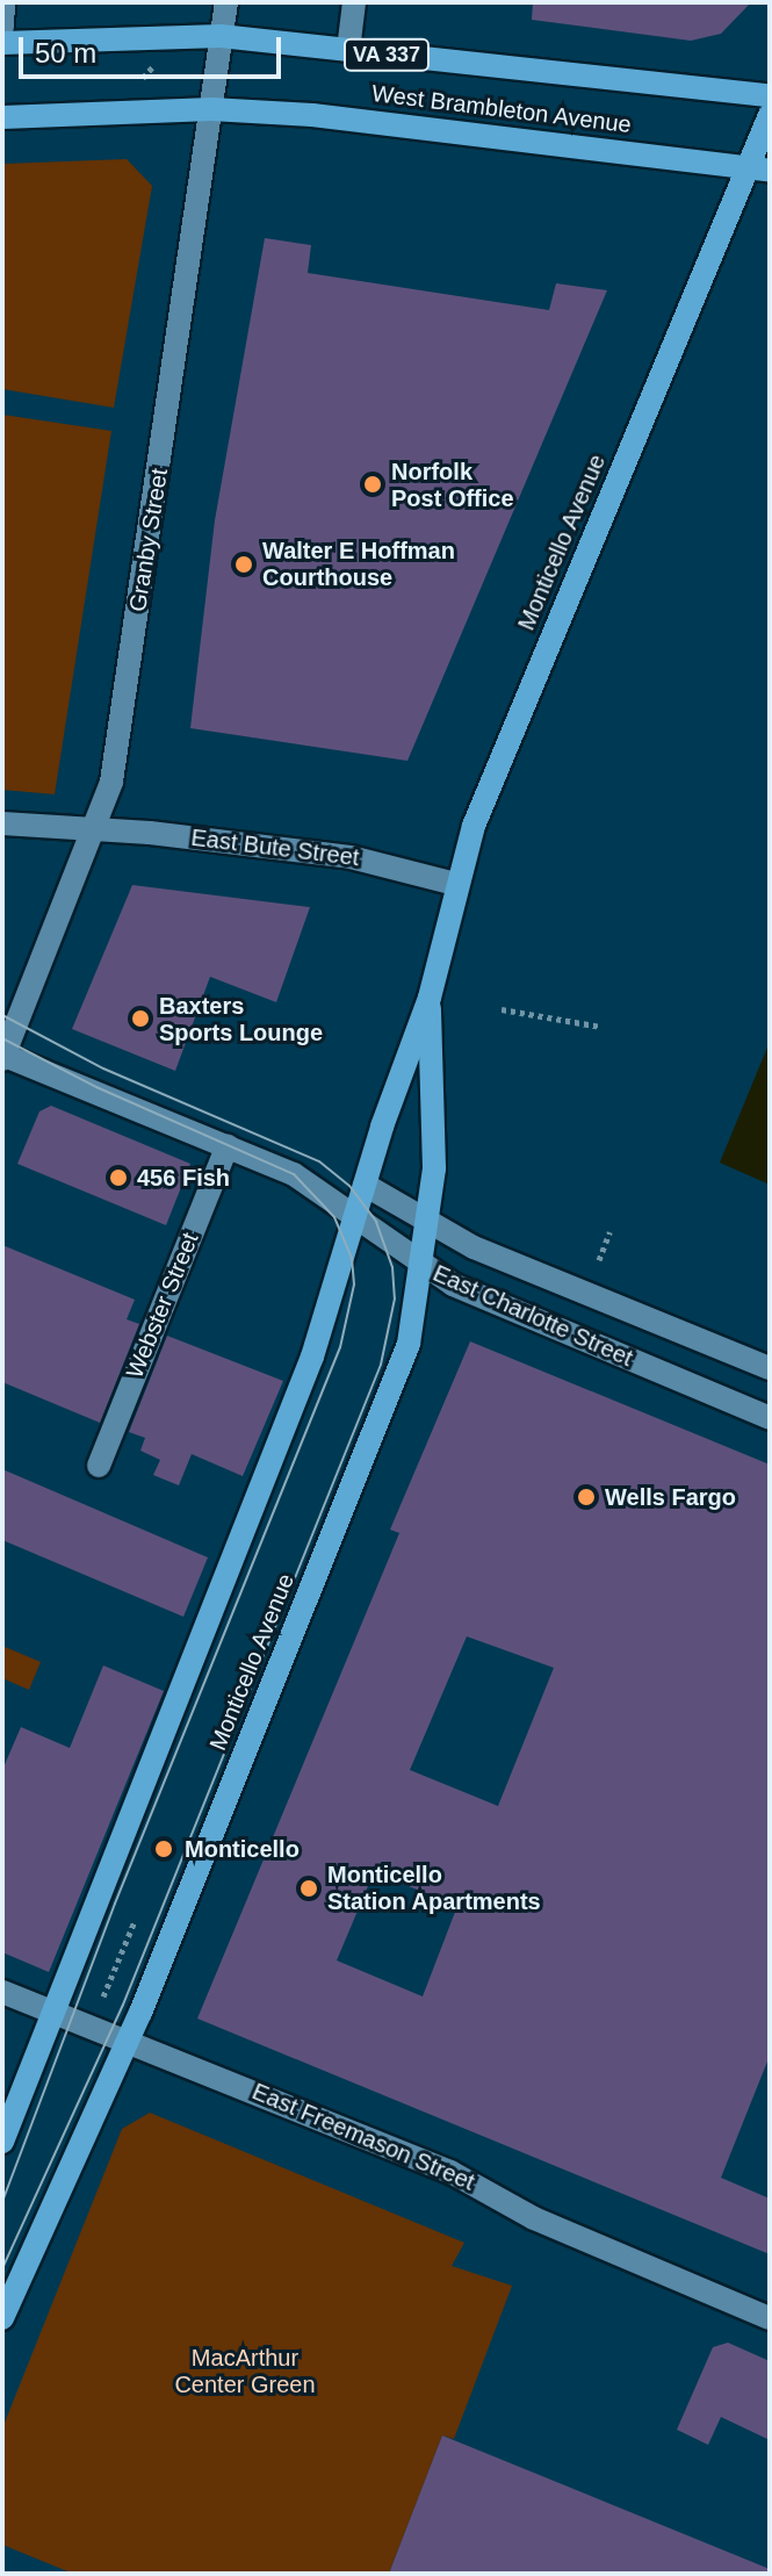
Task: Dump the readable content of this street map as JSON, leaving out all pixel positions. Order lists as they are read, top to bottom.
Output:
{
  "streets": {
    "main road": ["VA 337", "West Brambleton Avenue", "Monticello Avenue"],
    "street": [
      "Granby Street",
      "East Bute Street",
      "Webster Street",
      "East Charlotte Street",
      "East Freemason Street"
    ]
  },
  "crossings": [
    ["West Brambleton Avenue", "Granby Street"],
    ["West Brambleton Avenue", "Monticello Avenue"],
    ["Granby Street", "East Bute Street"],
    ["Granby Street", "East Charlotte Street"],
    ["Monticello Avenue", "East Bute Street"],
    ["Monticello Avenue", "East Charlotte Street"],
    ["Monticello Avenue", "East Freemason Street"],
    ["Webster Street", "East Charlotte Street"]
  ],
  "parks": ["MacArthur Center Green"],
  "places": [
    "Norfolk Post Office",
    "Walter E Hoffman Courthouse",
    "Baxters Sports Lounge",
    "456 Fish",
    "Wells Fargo",
    "Monticello",
    "Monticello Station Apartments"
  ],
  "scale_bar": "50 m"
}
